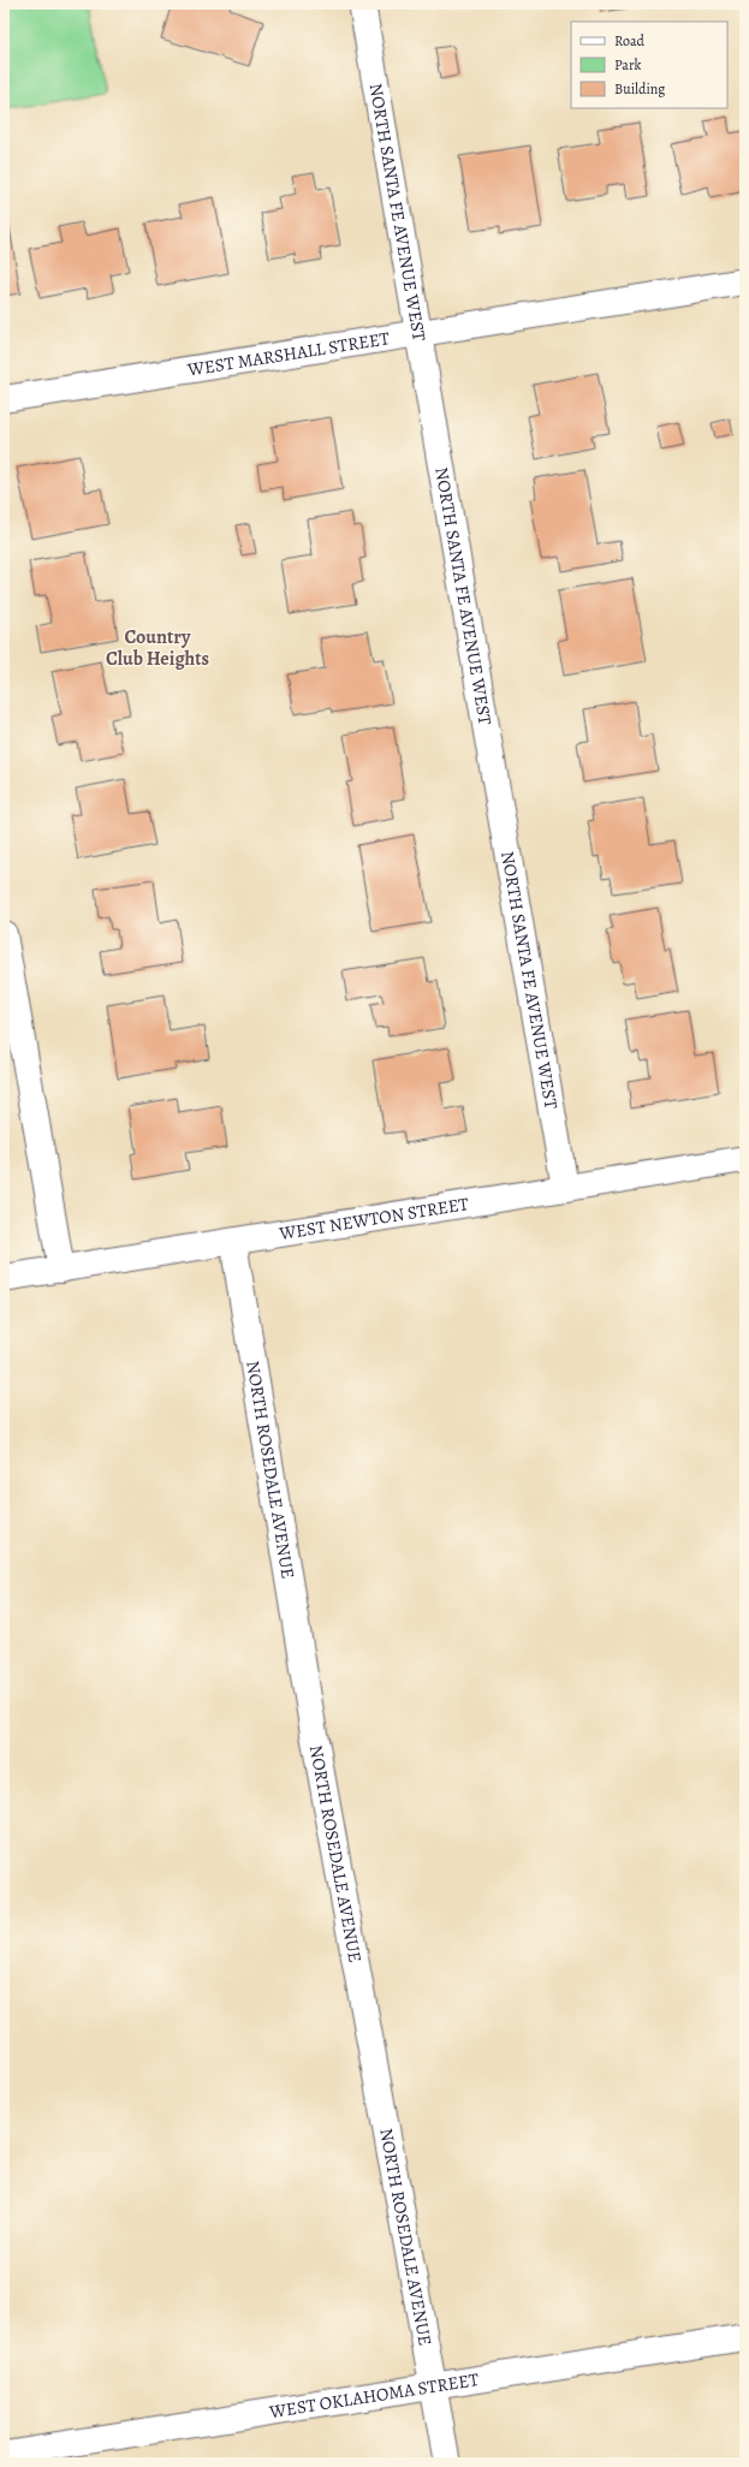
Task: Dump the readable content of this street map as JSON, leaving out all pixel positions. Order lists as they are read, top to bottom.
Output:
{
  "streets": {
    "street": [
      "NORTH SANTA FE AVENUE WEST",
      "WEST MARSHALL STREET",
      "WEST NEWTON STREET",
      "NORTH ROSEDALE AVENUE",
      "WEST OKLAHOMA STREET"
    ]
  },
  "crossings": [
    ["NORTH SANTA FE AVENUE WEST", "WEST MARSHALL STREET"],
    ["NORTH SANTA FE AVENUE WEST", "WEST NEWTON STREET"],
    ["WEST NEWTON STREET", "NORTH ROSEDALE AVENUE"],
    ["NORTH ROSEDALE AVENUE", "WEST OKLAHOMA STREET"]
  ],
  "districts": ["Country Club Heights"],
  "legend": ["Road", "Park", "Building"]
}
